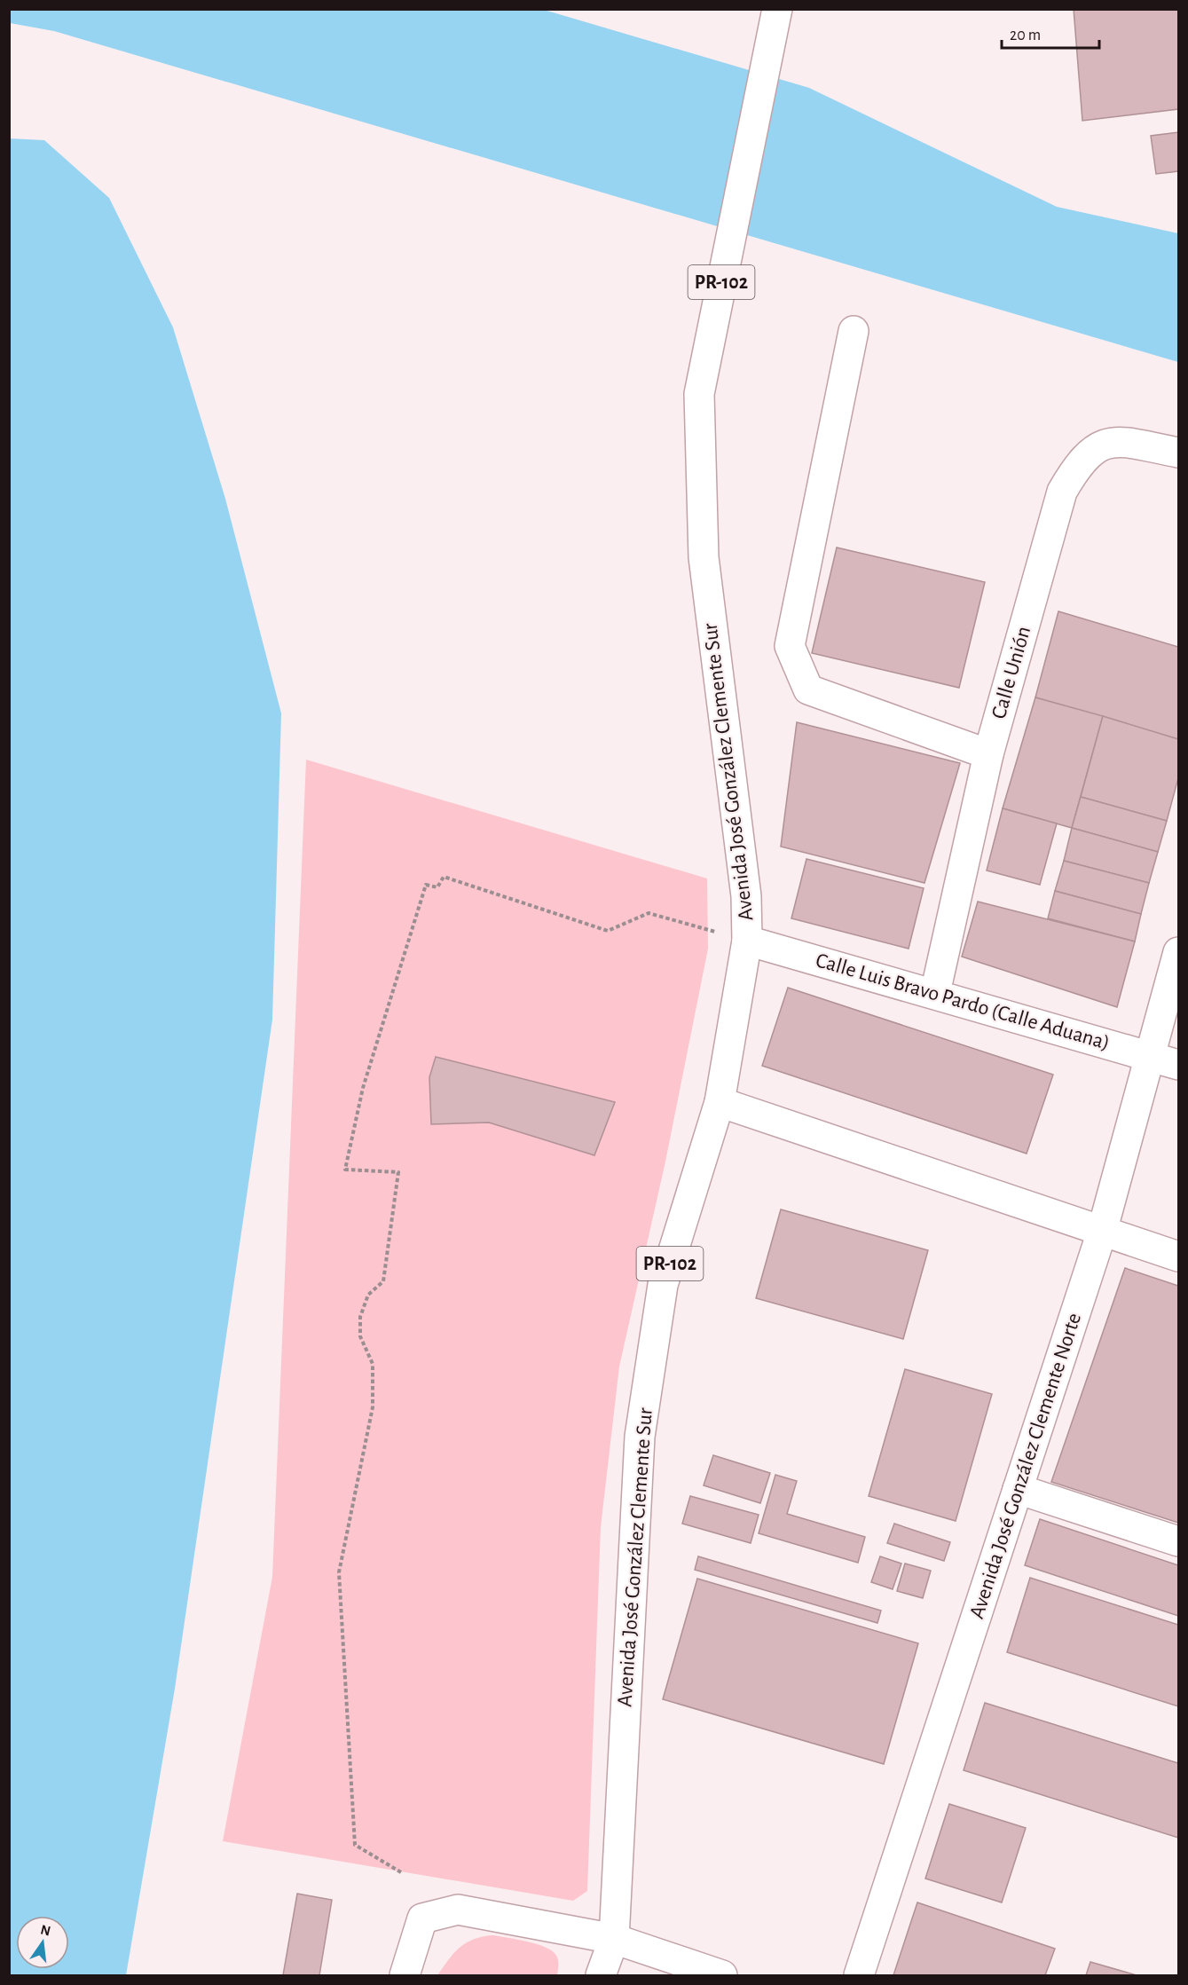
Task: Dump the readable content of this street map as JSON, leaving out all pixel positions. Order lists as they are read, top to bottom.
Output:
{
  "streets": {
    "main road": [
      "PR-102",
      "Calle Unión",
      "Avenida José González Clemente Sur",
      "Calle Luis Bravo Pardo (Calle Aduana)",
      "Avenida José González Clemente Norte"
    ]
  },
  "crossings": [
    ["Calle Unión", "Calle Luis Bravo Pardo (Calle Aduana)"],
    ["Avenida José González Clemente Sur", "Calle Luis Bravo Pardo (Calle Aduana)"],
    ["Calle Luis Bravo Pardo (Calle Aduana)", "Avenida José González Clemente Norte"]
  ],
  "scale_bar": "20 m",
  "north": "top"
}
